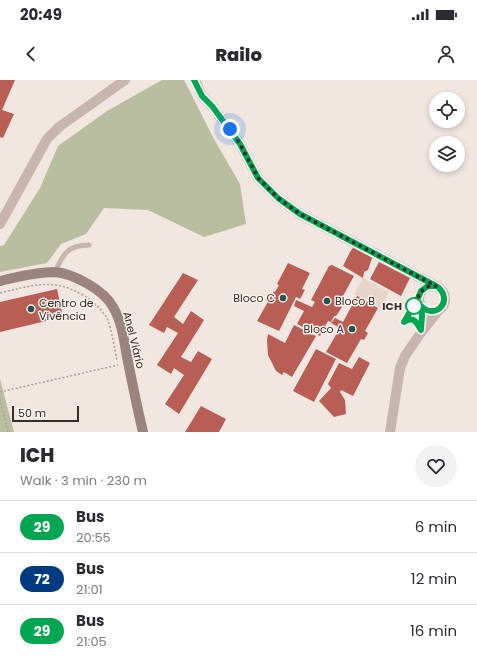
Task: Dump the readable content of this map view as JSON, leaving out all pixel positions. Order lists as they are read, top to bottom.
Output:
{
  "streets": {
    "main road": ["Anel Viário"]
  },
  "places": [
    "Bloco C",
    "Bloco B",
    "ICH",
    "Centro de Vivência",
    "Bloco A"
  ],
  "lines": ["bus line 29"],
  "scale_bar": "50 m",
  "page": {
    "status": "20:49",
    "header": "Railo",
    "scale": "50 m",
    "heading": ["ICH", "Walk · 3 min · 230 m"],
    "list": [
      {
        "mark": "29",
        "name": "Bus",
        "note": "20:55",
        "value": "6 min"
      },
      {
        "mark": "72",
        "name": "Bus",
        "note": "21:01",
        "value": "12 min"
      },
      {
        "mark": "29",
        "name": "Bus",
        "note": "21:05",
        "value": "16 min"
      }
    ]
  }
}
